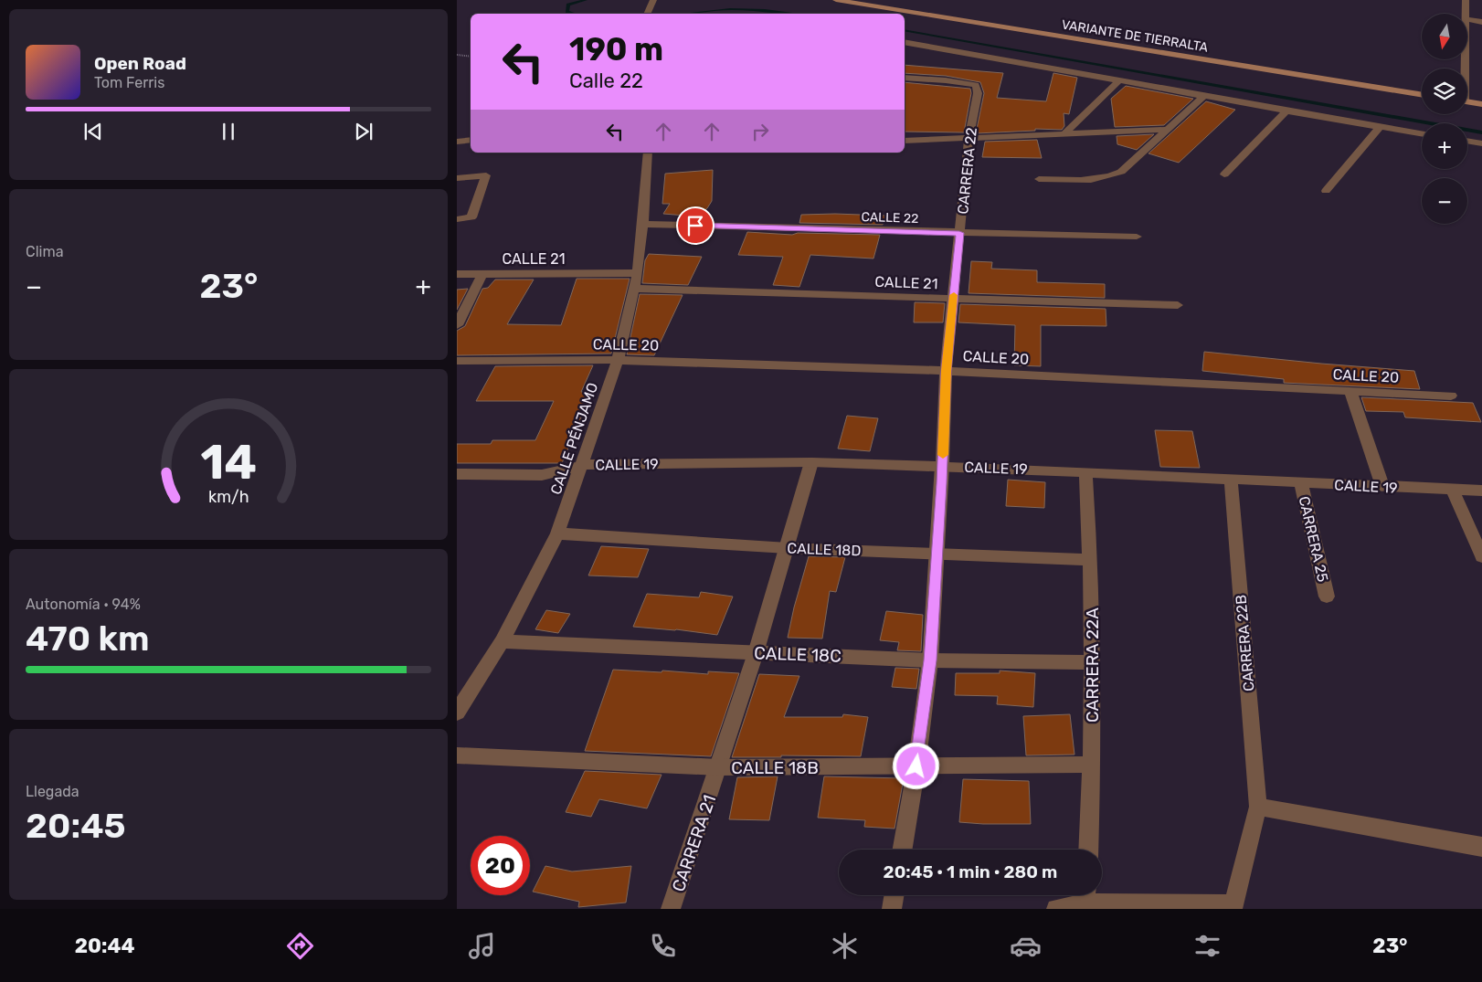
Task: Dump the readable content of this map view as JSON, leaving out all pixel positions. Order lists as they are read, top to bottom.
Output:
{
  "streets": {
    "main road": ["VARIANTE DE TIERRALTA"],
    "street": [
      "CARRERA 22",
      "CALLE 22",
      "CALLE 21",
      "CALLE 20",
      "CALLE PÉNJAMO",
      "CALLE 19",
      "CARRERA 25",
      "CALLE 18D",
      "CARRERA 22B",
      "CALLE 18C",
      "CARRERA 22A",
      "CALLE 18B",
      "CARRERA 21"
    ]
  },
  "crossings": [
    ["CARRERA 22", "CALLE 22"],
    ["CARRERA 22", "CALLE 21"],
    ["CARRERA 22", "CALLE 20"],
    ["CARRERA 22", "CALLE 19"],
    ["CARRERA 22", "CALLE 18D"],
    ["CARRERA 22", "CALLE 18C"],
    ["CARRERA 22", "CALLE 18B"],
    ["CALLE 22", "CALLE PÉNJAMO"],
    ["CALLE 21", "CALLE PÉNJAMO"],
    ["CALLE 20", "CALLE PÉNJAMO"],
    ["CALLE PÉNJAMO", "CALLE 19"],
    ["CALLE PÉNJAMO", "CALLE 18D"],
    ["CALLE PÉNJAMO", "CALLE 18C"],
    ["CALLE 19", "CARRERA 25"],
    ["CALLE 19", "CARRERA 22B"],
    ["CALLE 19", "CARRERA 22A"],
    ["CALLE 19", "CARRERA 21"],
    ["CALLE 18D", "CARRERA 22A"],
    ["CALLE 18D", "CARRERA 21"],
    ["CALLE 18C", "CARRERA 22A"],
    ["CALLE 18C", "CARRERA 21"],
    ["CARRERA 22A", "CALLE 18B"],
    ["CALLE 18B", "CARRERA 21"]
  ],
  "north": "bottom",
  "page": {
    "map_buttons": ["+", "−"],
    "turn": ["190 m", "Calle 22"],
    "song": ["Open Road", "Tom Ferris"],
    "tile": [
      "Clima",
      ["Autonomía · 94%", "470 km"],
      ["Llegada", "20:45"]
    ],
    "heat": ["−", "23°", "+"],
    "limit": "20",
    "trip": "20:45 · 1 min · 280 m",
    "tabs": ["20:44", "23°"],
    "gauge": ["14", "km/h"]
  }
}
